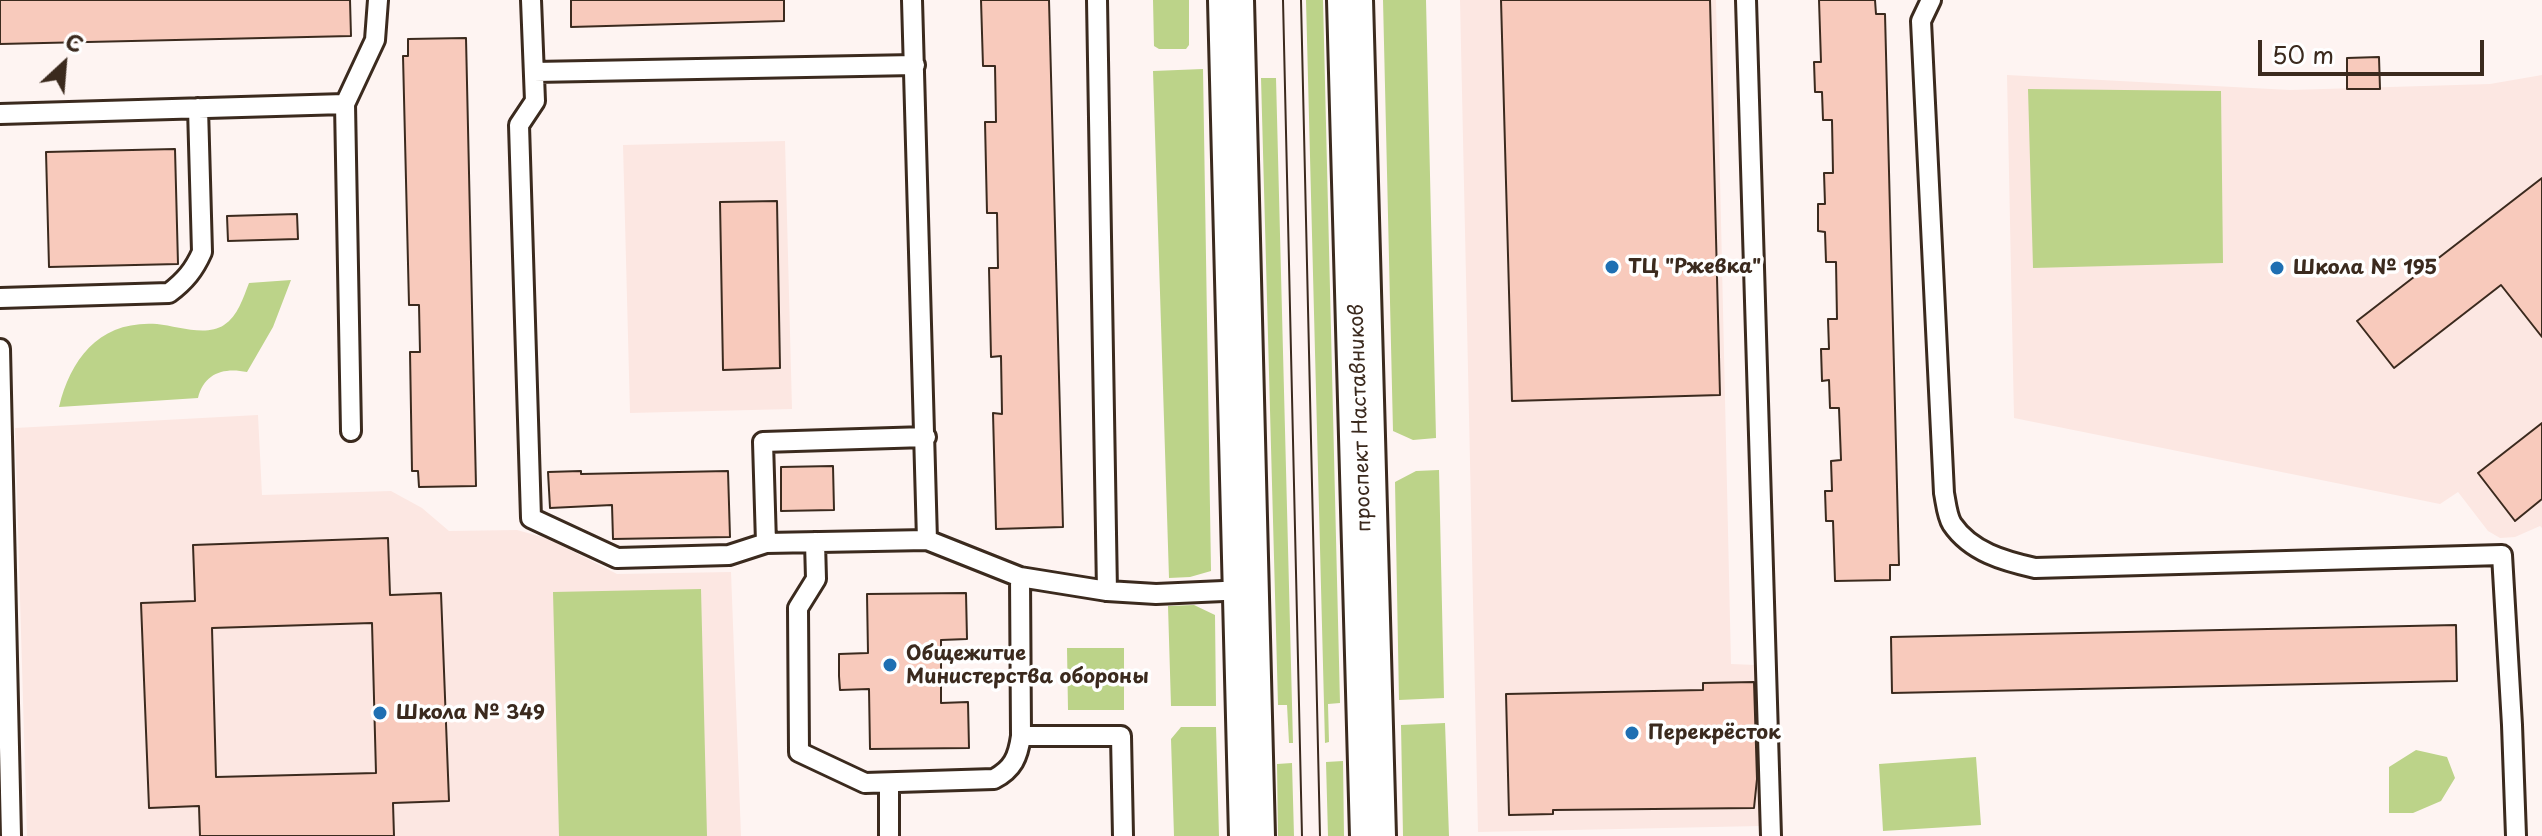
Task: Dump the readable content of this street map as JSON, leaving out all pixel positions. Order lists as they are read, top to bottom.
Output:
{
  "streets": {
    "main road": ["проспект Наставников"]
  },
  "places": [
    "ТЦ \"Ржевка\"",
    "Школа № 195",
    "Общежитие Министерства обороны",
    "Школа № 349",
    "Перекрёсток"
  ],
  "scale_bar": "50 m",
  "north": "top right"
}
